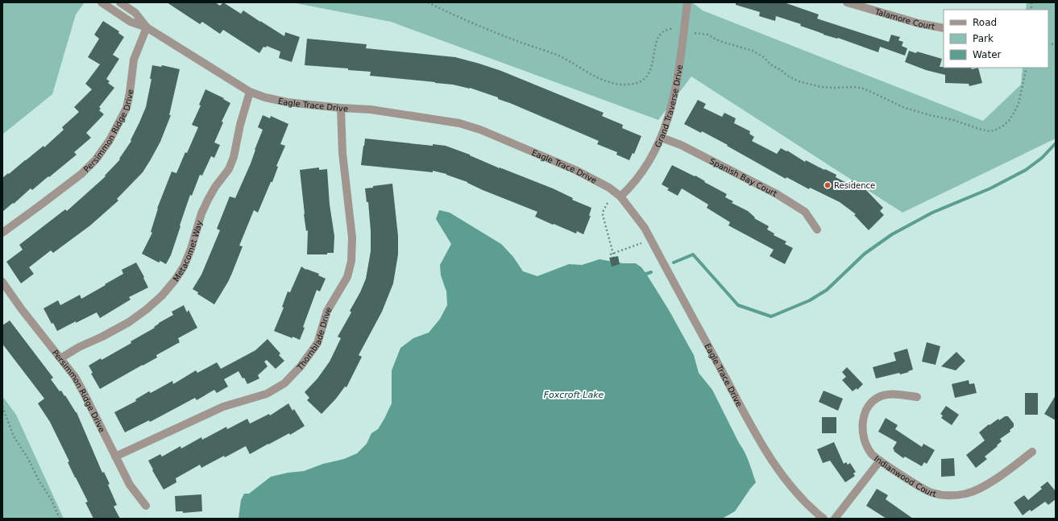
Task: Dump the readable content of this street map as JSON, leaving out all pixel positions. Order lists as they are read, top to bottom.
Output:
{
  "streets": {
    "street": [
      "Talamore Court",
      "Eagle Trace Drive",
      "Grand Traverse Drive",
      "Persimmon Ridge Drive",
      "Spanish Bay Court",
      "Metacomet Way",
      "Thornblade Drive",
      "Indianwood Court"
    ]
  },
  "crossings": [
    ["Eagle Trace Drive", "Grand Traverse Drive"],
    ["Eagle Trace Drive", "Persimmon Ridge Drive"],
    ["Eagle Trace Drive", "Metacomet Way"],
    ["Eagle Trace Drive", "Thornblade Drive"],
    ["Grand Traverse Drive", "Spanish Bay Court"],
    ["Persimmon Ridge Drive", "Metacomet Way"],
    ["Persimmon Ridge Drive", "Thornblade Drive"]
  ],
  "water": ["Foxcroft Lake"],
  "places": ["Residence"],
  "legend": ["Road", "Park", "Water"]
}
